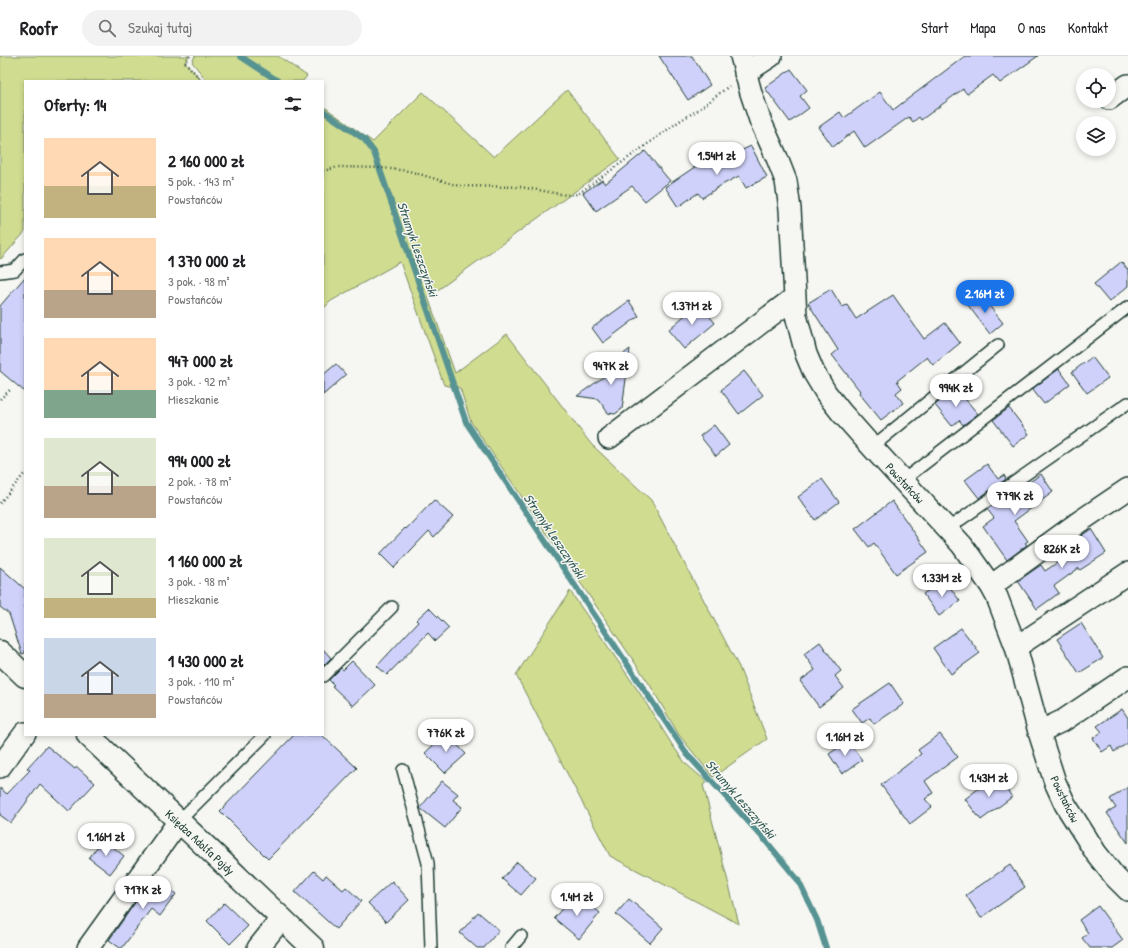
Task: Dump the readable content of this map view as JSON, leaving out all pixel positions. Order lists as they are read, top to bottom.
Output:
{
  "streets": {
    "street": ["Powstańców", "Księdza Adolfa Pojdy"]
  },
  "water": ["Strumyk Leszczyński"],
  "page": {
    "header": "Roofr",
    "search": "Szukaj tutaj",
    "nav": [
      "Start",
      "Mapa",
      "O nas",
      "Kontakt"
    ],
    "heading": "Oferty: 14",
    "list": [
      {
        "name": "2 160 000 zł",
        "note": "5 pok. · 143 m² · Powstańców"
      },
      {
        "name": "1 370 000 zł",
        "note": "3 pok. · 98 m² · Powstańców"
      },
      {
        "name": "947 000 zł",
        "note": "3 pok. · 92 m² · Mieszkanie"
      },
      {
        "name": "994 000 zł",
        "note": "2 pok. · 78 m² · Powstańców"
      },
      {
        "name": "1 160 000 zł",
        "note": "3 pok. · 98 m² · Mieszkanie"
      },
      {
        "name": "1 430 000 zł",
        "note": "3 pok. · 110 m² · Powstańców"
      }
    ],
    "price": [
      "1.54M zł",
      "2.16M zł",
      "1.37M zł",
      "947K zł",
      "994K zł",
      "779K zł",
      "826K zł",
      "1.33M zł",
      "776K zł",
      "1.16M zł",
      "1.43M zł",
      "1.16M zł",
      "717K zł",
      "1.4M zł"
    ]
  }
}
